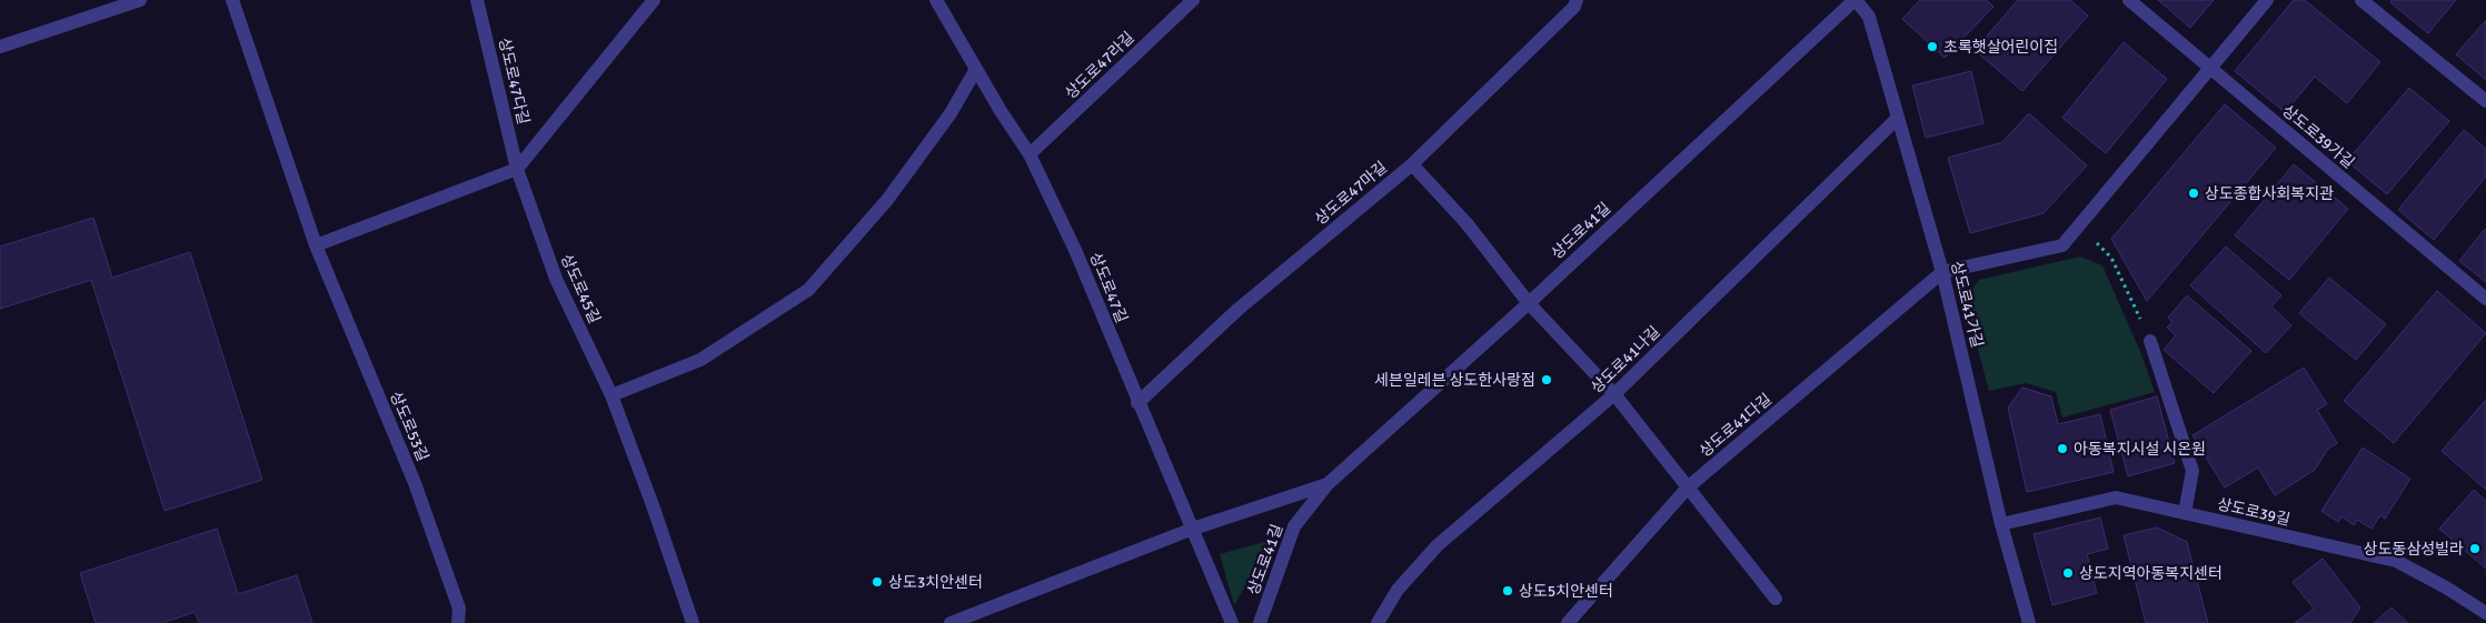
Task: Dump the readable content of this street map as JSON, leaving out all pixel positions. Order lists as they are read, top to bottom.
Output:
{
  "streets": {
    "street": [
      "상도로47라길",
      "상도로47다길",
      "상도로39가길",
      "상도로47마길",
      "상도로41길",
      "상도로47길",
      "상도로45길",
      "상도로41가길",
      "상도로41나길",
      "상도로41다길",
      "상도로53길",
      "상도로39길"
    ]
  },
  "crossings": [
    ["상도로47라길", "상도로47길"],
    ["상도로47다길", "상도로45길"],
    ["상도로47마길", "상도로47길"],
    ["상도로41길", "상도로47길"],
    ["상도로41길", "상도로41가길"],
    ["상도로41가길", "상도로41나길"],
    ["상도로41가길", "상도로41다길"],
    ["상도로41가길", "상도로39길"]
  ],
  "places": [
    "초록햇살어린이집",
    "상도종합사회복지관",
    "세븐일레븐 상도한사랑점",
    "아동복지시설 시온원",
    "상도동삼성빌라",
    "상도지역아동복지센터",
    "상도3치안센터",
    "상도5치안센터"
  ]
}
